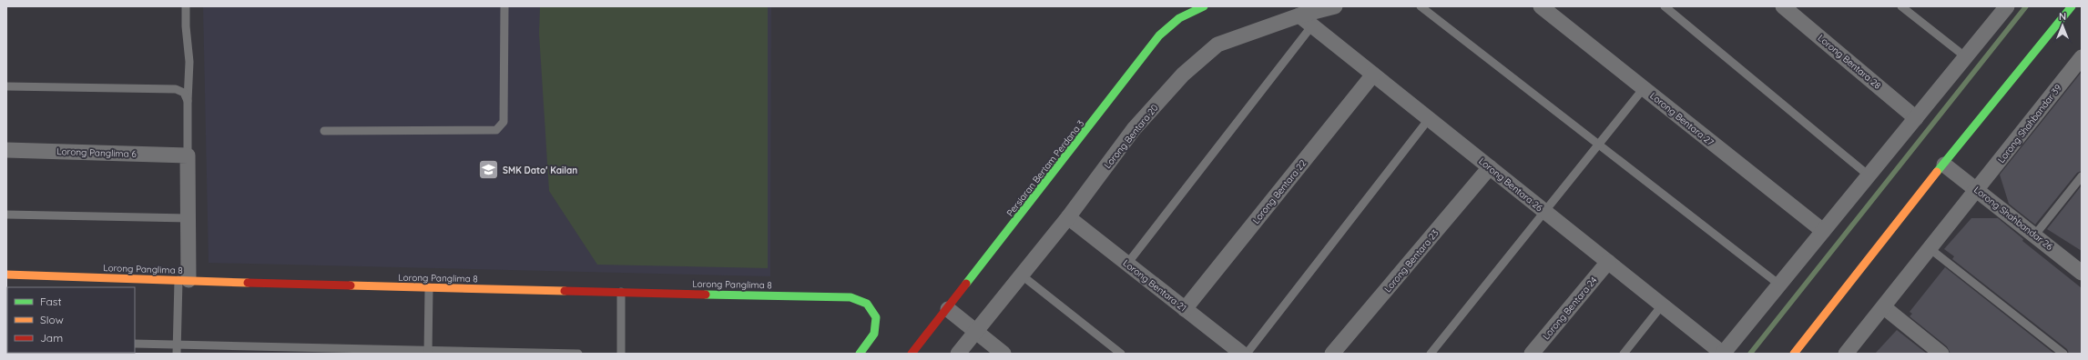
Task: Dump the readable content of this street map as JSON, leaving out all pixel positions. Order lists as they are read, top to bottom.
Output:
{
  "streets": {
    "street": [
      "Lorong Bentara 28",
      "Lorong Bentara 27",
      "Lorong Shahbandar 39",
      "Lorong Bentara 20",
      "Lorong Panglima 6",
      "Persiaran Bertam Perdana 3",
      "Lorong Bentara 26",
      "Lorong Bentara 22",
      "Lorong Shahbandar 26",
      "Lorong Bentara 23",
      "Lorong Panglima 8",
      "Lorong Bentara 21",
      "Lorong Bentara 24"
    ]
  },
  "crossings": [
    ["Lorong Shahbandar 39", "Lorong Shahbandar 26"],
    ["Lorong Bentara 20", "Lorong Bentara 26"],
    ["Lorong Bentara 20", "Lorong Bentara 21"],
    ["Lorong Bentara 26", "Lorong Bentara 22"],
    ["Lorong Bentara 26", "Lorong Bentara 23"],
    ["Lorong Bentara 26", "Lorong Bentara 24"],
    ["Lorong Bentara 22", "Lorong Bentara 21"]
  ],
  "places": {
    "school or university": ["SMK Dato' Kailan"]
  },
  "legend": ["Fast", "Slow", "Jam"],
  "north": "top"
}
